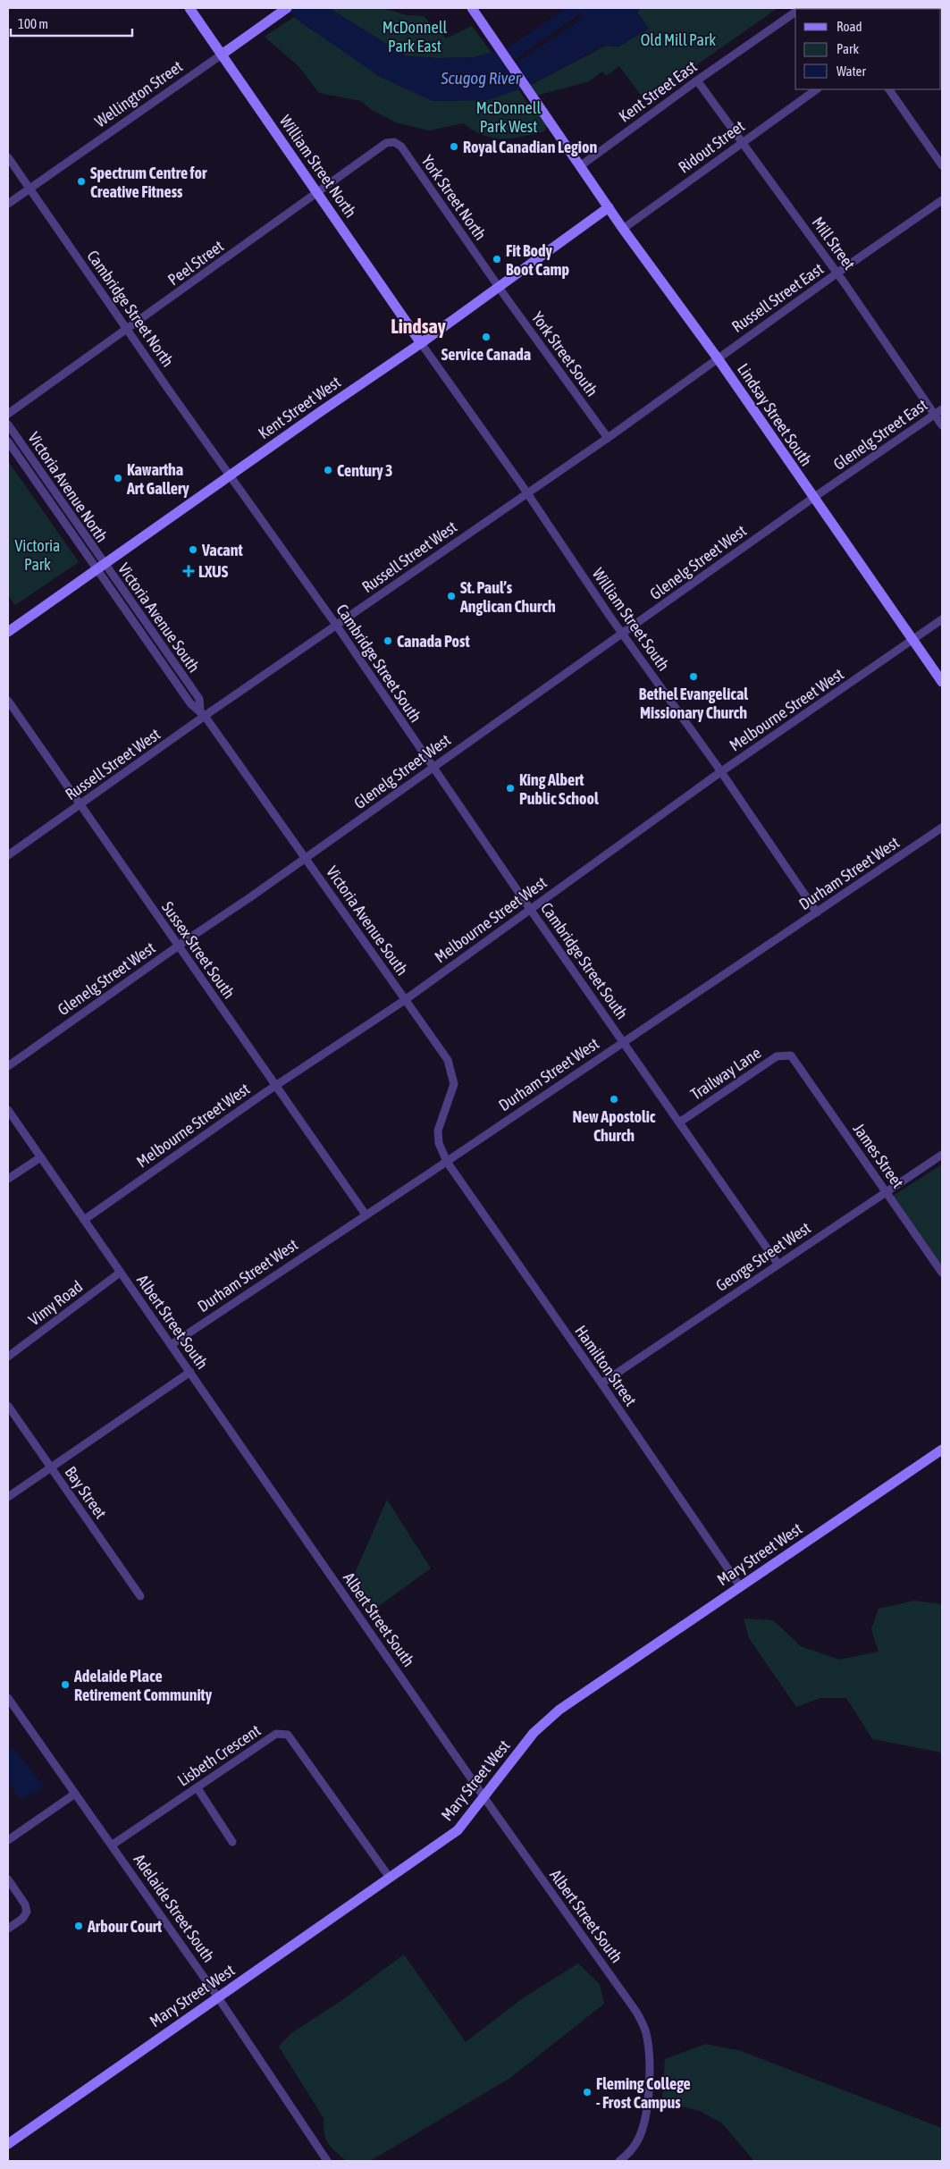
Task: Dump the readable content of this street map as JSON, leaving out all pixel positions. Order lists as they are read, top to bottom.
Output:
{
  "streets": {
    "main road": [
      "Wellington Street",
      "William Street North",
      "Kent Street West",
      "Lindsay Street South",
      "Mary Street West"
    ],
    "street": [
      "Kent Street East",
      "Ridout Street",
      "York Street North",
      "Mill Street",
      "Peel Street",
      "Russell Street East",
      "Cambridge Street North",
      "York Street South",
      "Glenelg Street East",
      "Victoria Avenue North",
      "Russell Street West",
      "Glenelg Street West",
      "Victoria Avenue South",
      "William Street South",
      "Cambridge Street South",
      "Melbourne Street West",
      "Durham Street West",
      "Sussex Street South",
      "Trailway Lane",
      "James Street",
      "George Street West",
      "Vimy Road",
      "Albert Street South",
      "Hamilton Street",
      "Bay Street",
      "Lisbeth Crescent",
      "Adelaide Street South"
    ]
  },
  "crossings": [
    ["Kent Street East", "Mill Street"],
    ["Kent Street East", "Lindsay Street South"],
    ["Wellington Street", "William Street North"],
    ["Wellington Street", "Cambridge Street North"],
    ["Ridout Street", "Mill Street"],
    ["Ridout Street", "Lindsay Street South"],
    ["William Street North", "Peel Street"],
    ["William Street North", "Kent Street West"],
    ["William Street North", "William Street South"],
    ["York Street North", "Peel Street"],
    ["York Street North", "York Street South"],
    ["York Street North", "Kent Street West"],
    ["Mill Street", "Russell Street East"],
    ["Mill Street", "Glenelg Street East"],
    ["Peel Street", "Cambridge Street North"],
    ["Russell Street East", "Lindsay Street South"],
    ["Russell Street East", "Russell Street West"],
    ["Cambridge Street North", "Kent Street West"],
    ["Cambridge Street North", "Cambridge Street South"],
    ["York Street South", "Kent Street West"],
    ["York Street South", "Russell Street West"],
    ["Kent Street West", "Lindsay Street South"],
    ["Kent Street West", "Victoria Avenue North"],
    ["Kent Street West", "Victoria Avenue South"],
    ["Kent Street West", "William Street South"],
    ["Kent Street West", "Cambridge Street South"],
    ["Lindsay Street South", "Glenelg Street East"],
    ["Lindsay Street South", "Russell Street West"],
    ["Lindsay Street South", "Glenelg Street West"],
    ["Lindsay Street South", "Melbourne Street West"],
    ["Glenelg Street East", "Glenelg Street West"],
    ["Victoria Avenue North", "Victoria Avenue South"],
    ["Russell Street West", "Victoria Avenue South"],
    ["Russell Street West", "William Street South"],
    ["Russell Street West", "Cambridge Street South"],
    ["Russell Street West", "Sussex Street South"],
    ["Glenelg Street West", "Victoria Avenue South"],
    ["Glenelg Street West", "William Street South"],
    ["Glenelg Street West", "Cambridge Street South"],
    ["Glenelg Street West", "Sussex Street South"],
    ["Victoria Avenue South", "Melbourne Street West"],
    ["Victoria Avenue South", "Durham Street West"],
    ["Victoria Avenue South", "Hamilton Street"],
    ["William Street South", "Melbourne Street West"],
    ["William Street South", "Durham Street West"],
    ["Cambridge Street South", "Melbourne Street West"],
    ["Cambridge Street South", "Durham Street West"],
    ["Cambridge Street South", "Trailway Lane"],
    ["Cambridge Street South", "George Street West"],
    ["Melbourne Street West", "Sussex Street South"],
    ["Melbourne Street West", "Albert Street South"],
    ["Durham Street West", "Sussex Street South"],
    ["Durham Street West", "Albert Street South"],
    ["Durham Street West", "Hamilton Street"],
    ["Trailway Lane", "James Street"],
    ["James Street", "George Street West"],
    ["George Street West", "Hamilton Street"],
    ["Vimy Road", "Albert Street South"],
    ["Albert Street South", "Mary Street West"],
    ["Hamilton Street", "Mary Street West"],
    ["Mary Street West", "Lisbeth Crescent"],
    ["Mary Street West", "Adelaide Street South"],
    ["Lisbeth Crescent", "Adelaide Street South"]
  ],
  "districts": ["Lindsay"],
  "water": ["Scugog River"],
  "parks": [
    "McDonnell Park East",
    "Old Mill Park",
    "McDonnell Park West",
    "Victoria Park"
  ],
  "places": {
    "other": [
      "Royal Canadian Legion",
      "Spectrum Centre for Creative Fitness",
      "Fit Body Boot Camp",
      "Service Canada",
      "Century 3",
      "Kawartha Art Gallery",
      "Vacant",
      "St. Paul’s Anglican Church",
      "Canada Post",
      "Bethel Evangelical Missionary Church",
      "King Albert Public School",
      "New Apostolic Church",
      "Adelaide Place Retirement Community",
      "Arbour Court",
      "Fleming College - Frost Campus"
    ],
    "health": ["LXUS"]
  },
  "legend": ["Road", "Park", "Water"],
  "scale_bar": "100 m"
}
